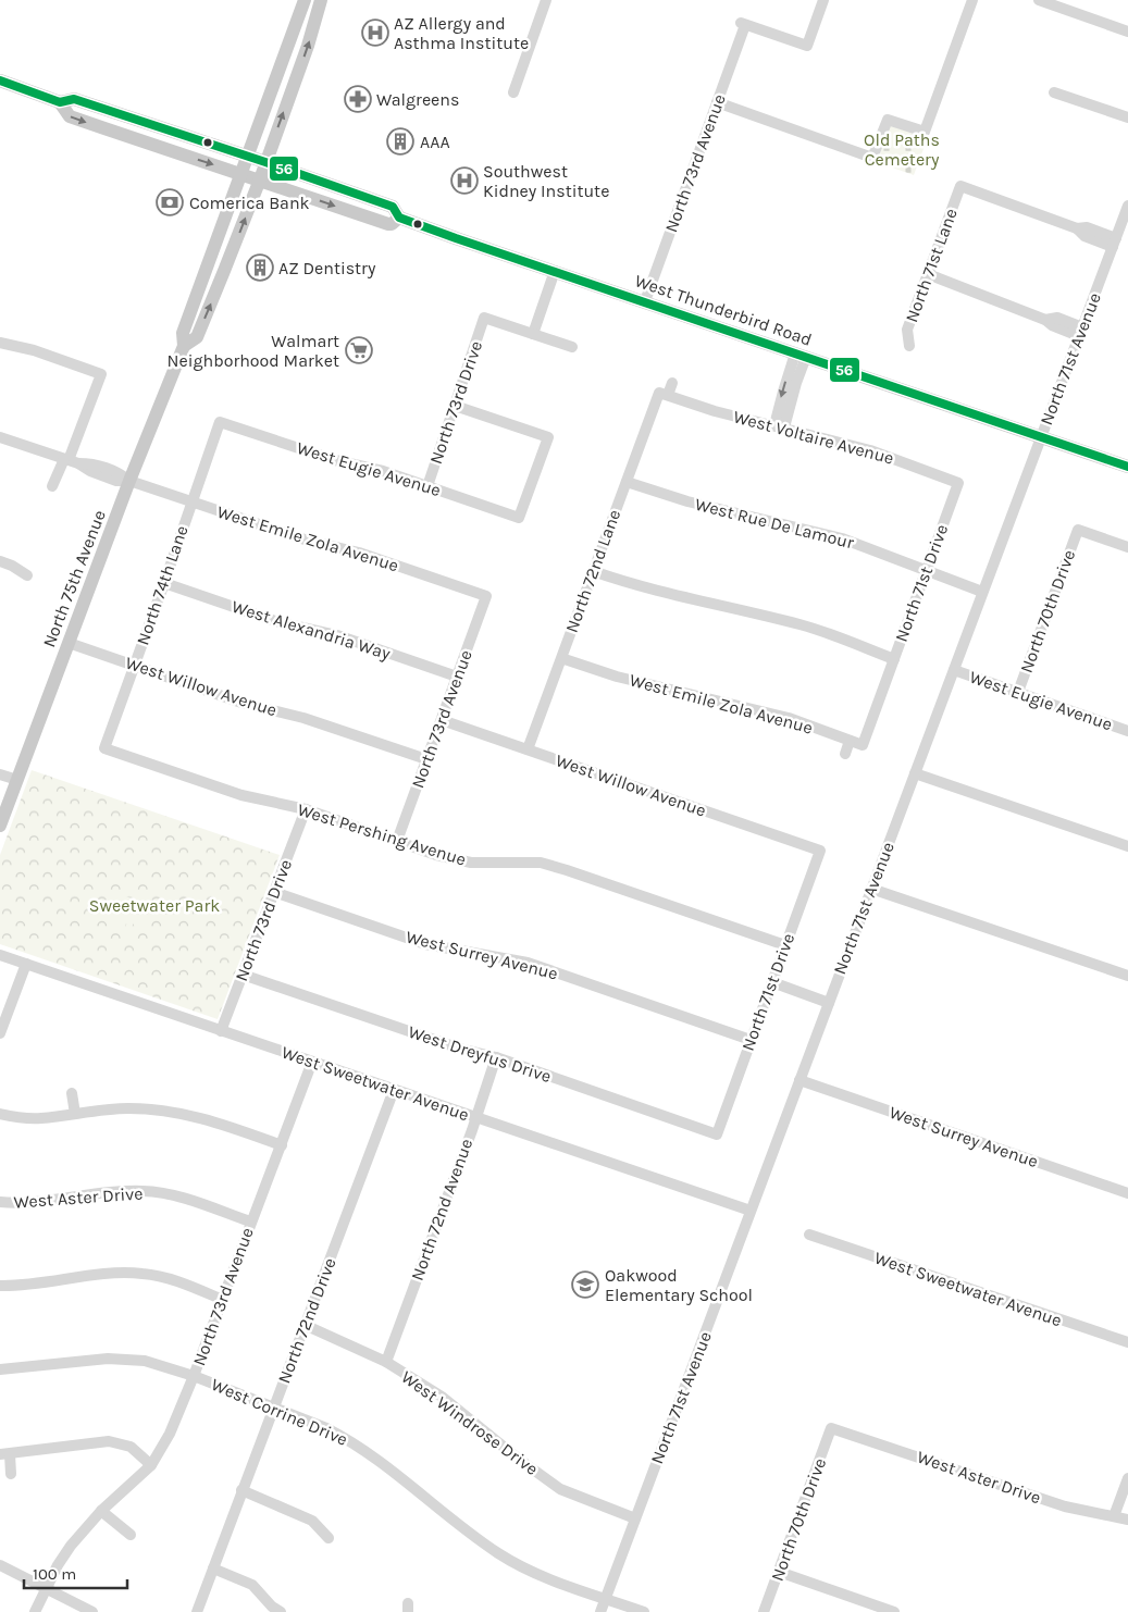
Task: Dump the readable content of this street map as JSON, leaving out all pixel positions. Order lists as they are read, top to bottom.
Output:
{
  "streets": {
    "main road": ["West Thunderbird Road", "North 75th Avenue"],
    "street": [
      "North 73rd Avenue",
      "North 71st Lane",
      "North 71st Avenue",
      "North 73rd Drive",
      "West Voltaire Avenue",
      "West Eugie Avenue",
      "West Rue De Lamour",
      "West Emile Zola Avenue",
      "North 72nd Lane",
      "North 71st Drive",
      "North 74th Lane",
      "North 70th Drive",
      "West Alexandria Way",
      "West Willow Avenue",
      "West Pershing Avenue",
      "West Surrey Avenue",
      "West Dreyfus Drive",
      "West Sweetwater Avenue",
      "West Aster Drive",
      "North 72nd Avenue",
      "North 72nd Drive",
      "West Corrine Drive",
      "West Windrose Drive"
    ]
  },
  "crossings": [
    ["North 73rd Avenue", "West Thunderbird Road"],
    ["North 73rd Avenue", "West Emile Zola Avenue"],
    ["North 73rd Avenue", "West Alexandria Way"],
    ["North 73rd Avenue", "West Willow Avenue"],
    ["North 73rd Avenue", "West Pershing Avenue"],
    ["North 73rd Avenue", "West Sweetwater Avenue"],
    ["North 73rd Avenue", "West Aster Drive"],
    ["North 73rd Avenue", "West Corrine Drive"],
    ["North 71st Lane", "North 71st Avenue"],
    ["West Thunderbird Road", "North 71st Avenue"],
    ["West Thunderbird Road", "North 75th Avenue"],
    ["North 71st Avenue", "West Eugie Avenue"],
    ["North 71st Avenue", "West Rue De Lamour"],
    ["North 71st Avenue", "West Surrey Avenue"],
    ["North 71st Avenue", "West Sweetwater Avenue"],
    ["North 71st Avenue", "West Corrine Drive"],
    ["North 71st Avenue", "West Windrose Drive"],
    ["North 73rd Drive", "West Eugie Avenue"],
    ["North 73rd Drive", "West Pershing Avenue"],
    ["North 73rd Drive", "West Surrey Avenue"],
    ["North 73rd Drive", "West Dreyfus Drive"],
    ["North 73rd Drive", "West Sweetwater Avenue"],
    ["West Voltaire Avenue", "North 72nd Lane"],
    ["West Voltaire Avenue", "North 71st Drive"],
    ["West Eugie Avenue", "North 74th Lane"],
    ["West Eugie Avenue", "North 70th Drive"],
    ["West Rue De Lamour", "North 72nd Lane"],
    ["West Rue De Lamour", "North 71st Drive"],
    ["West Emile Zola Avenue", "North 72nd Lane"],
    ["West Emile Zola Avenue", "North 75th Avenue"],
    ["West Emile Zola Avenue", "North 71st Drive"],
    ["West Emile Zola Avenue", "North 74th Lane"],
    ["North 72nd Lane", "West Willow Avenue"],
    ["North 75th Avenue", "West Willow Avenue"],
    ["North 71st Drive", "West Willow Avenue"],
    ["North 71st Drive", "West Pershing Avenue"],
    ["North 71st Drive", "West Surrey Avenue"],
    ["North 71st Drive", "West Dreyfus Drive"],
    ["North 74th Lane", "West Alexandria Way"],
    ["North 74th Lane", "West Willow Avenue"],
    ["North 74th Lane", "West Pershing Avenue"],
    ["North 70th Drive", "West Aster Drive"],
    ["West Dreyfus Drive", "North 72nd Avenue"],
    ["West Sweetwater Avenue", "North 72nd Avenue"],
    ["West Sweetwater Avenue", "North 72nd Drive"],
    ["North 72nd Avenue", "West Windrose Drive"],
    ["North 72nd Drive", "West Corrine Drive"],
    ["North 72nd Drive", "West Windrose Drive"]
  ],
  "parks": ["Old Paths Cemetery", "Sweetwater Park"],
  "places": {
    "hospital": ["AZ Allergy and Asthma Institute", "Southwest Kidney Institute"],
    "pharmacy": ["Walgreens"],
    "building": ["AAA", "AZ Dentistry"],
    "bank": ["Comerica Bank"],
    "supermarket": ["Walmart Neighborhood Market"],
    "school or university": ["Oakwood Elementary School"]
  },
  "lines": ["transit line 56"],
  "scale_bar": "100 m"
}
